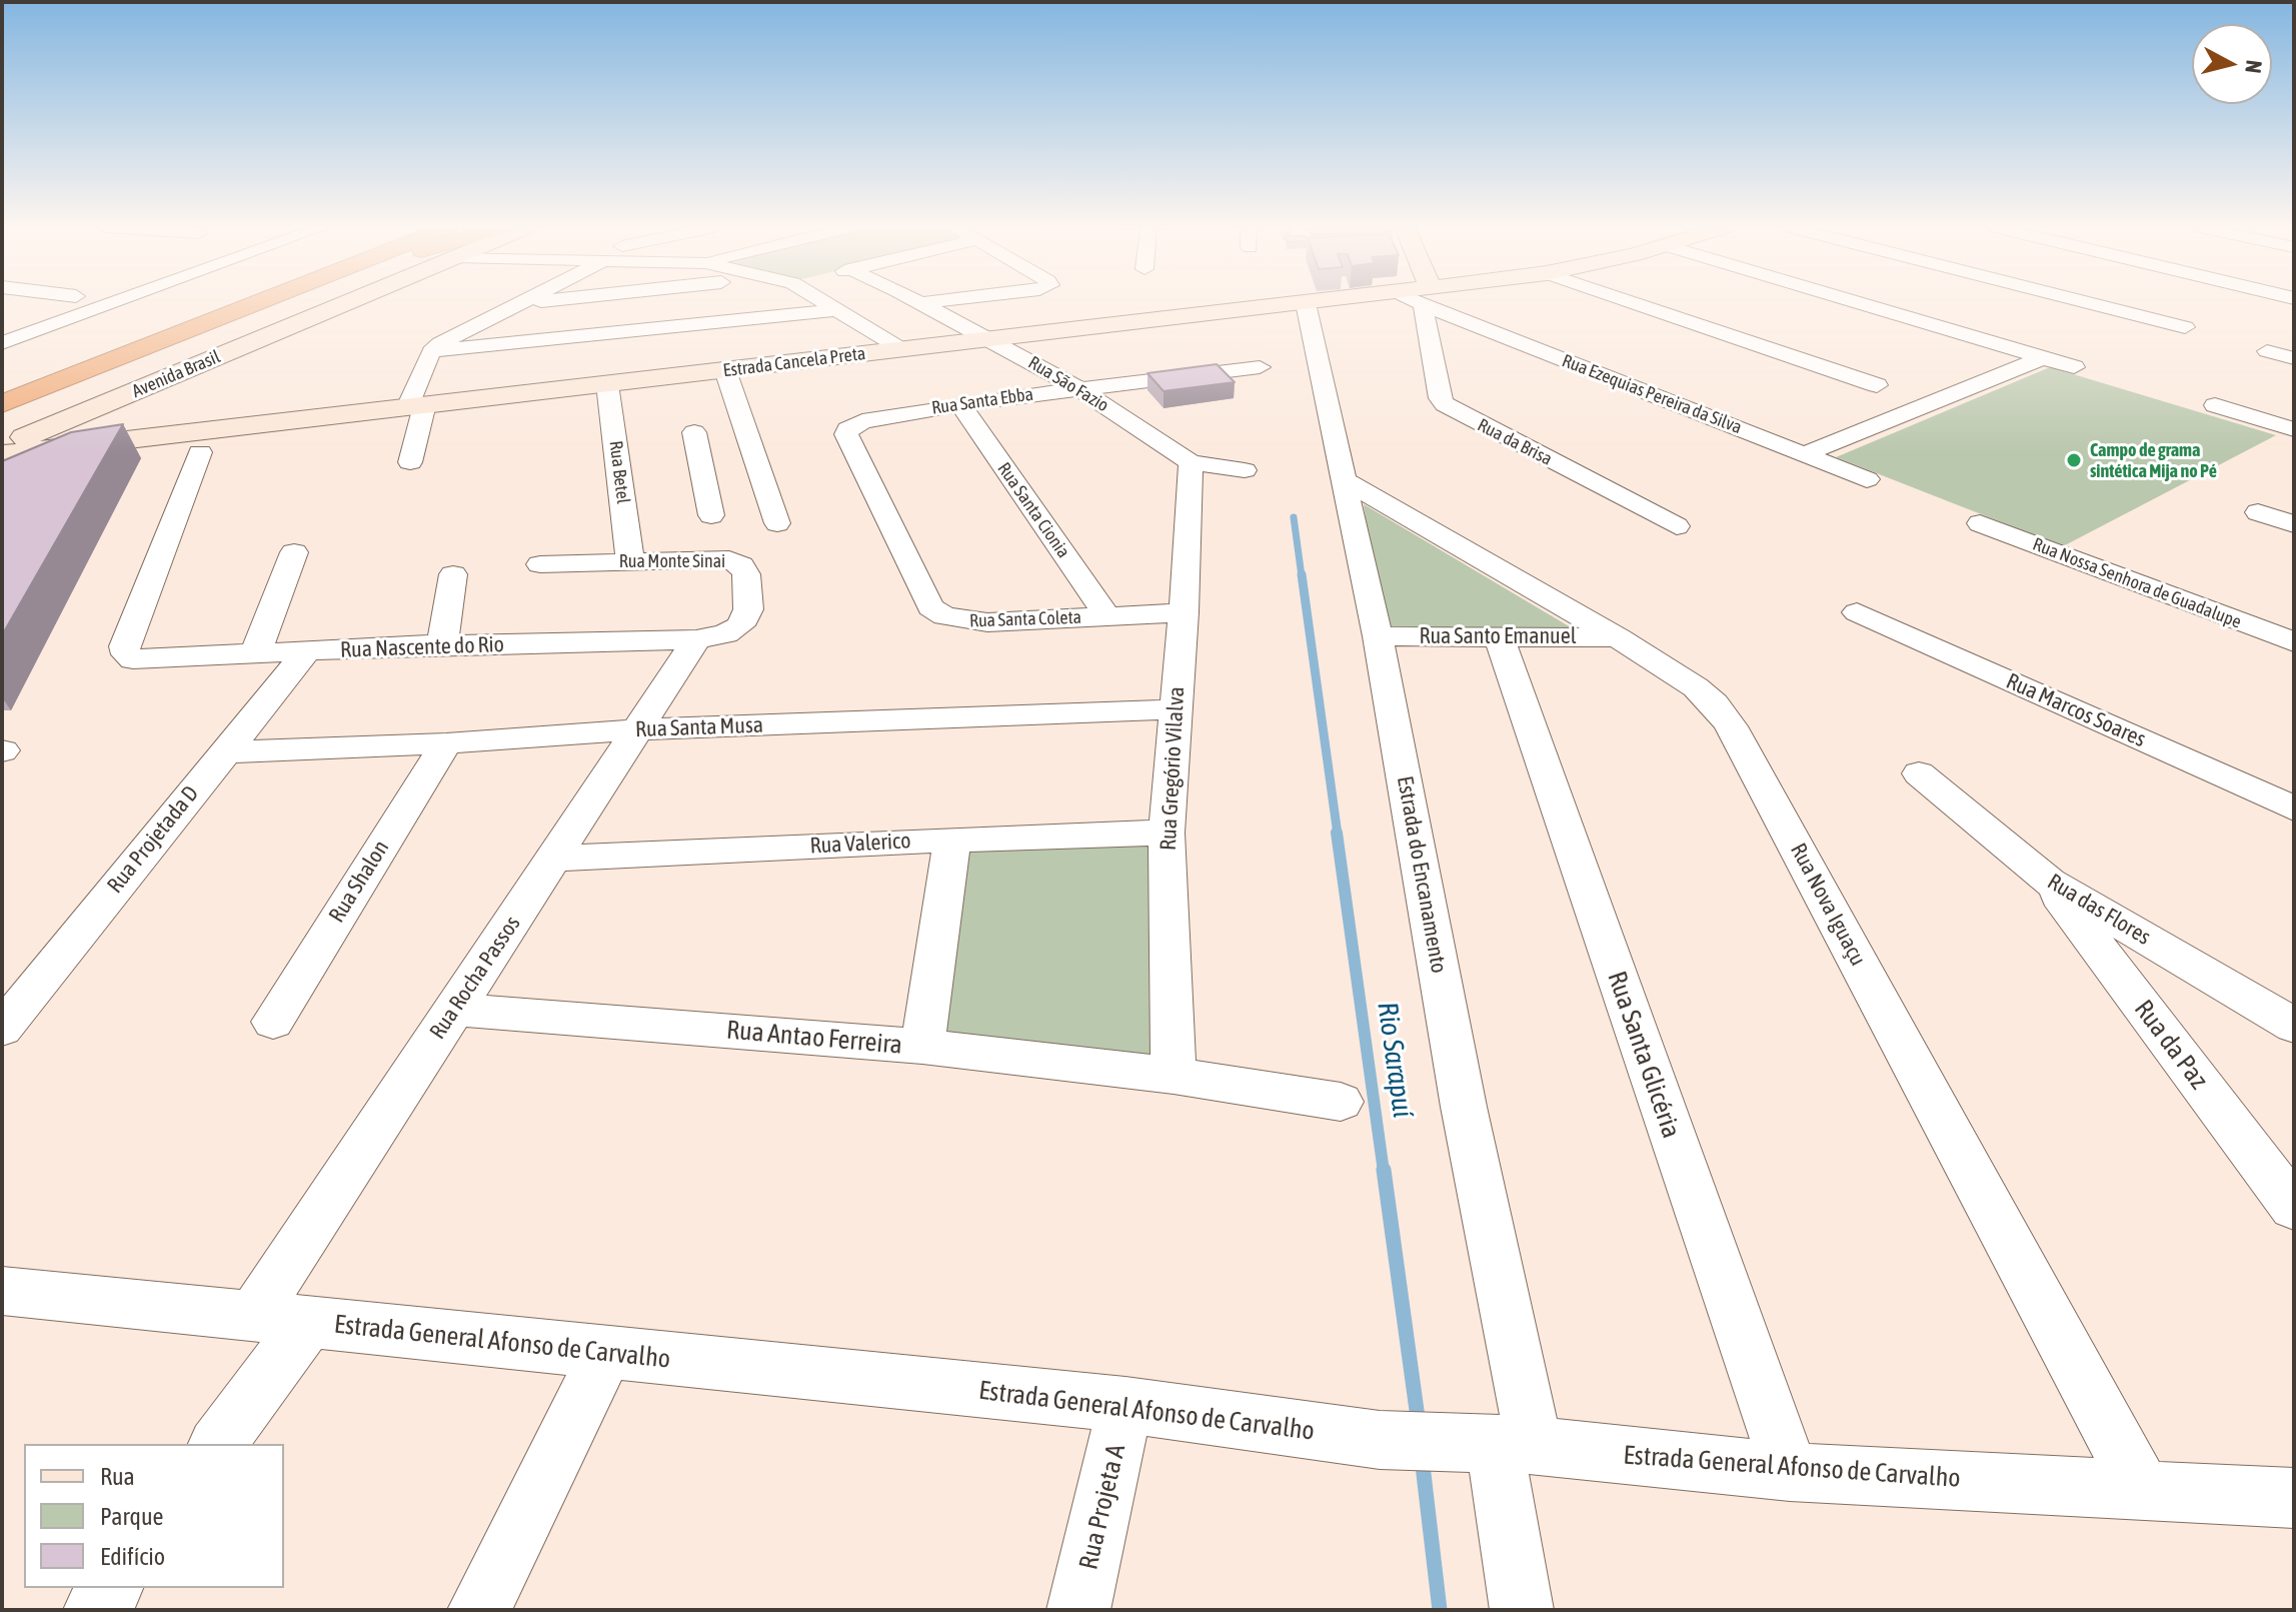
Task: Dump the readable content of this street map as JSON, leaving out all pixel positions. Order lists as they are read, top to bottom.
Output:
{
  "streets": {
    "highway": ["Avenida Brasil"],
    "street": [
      "Estrada Cancela Preta",
      "Rua São Fazio",
      "Rua Ezequias Pereira da Silva",
      "Rua Santa Ebba",
      "Rua da Brisa",
      "Rua Betel",
      "Rua Santa Cionia",
      "Rua Monte Sinai",
      "Rua Nossa Senhora de Guadalupe",
      "Rua Santa Coleta",
      "Rua Santo Emanuel",
      "Rua Nascente do Rio",
      "Rua Marcos Soares",
      "Rua Santa Musa",
      "Rua Gregório Vilalva",
      "Rua Projetada D",
      "Rua Valerico",
      "Estrada do Encanamento",
      "Rua Shalon",
      "Rua Nova Iguaçu",
      "Rua das Flores",
      "Rua Rocha Passos",
      "Rua Antao Ferreira",
      "Rua da Paz",
      "Rua Santa Glicéria",
      "Estrada General Afonso de Carvalho",
      "Rua Projeta A"
    ]
  },
  "crossings": [
    ["Estrada Cancela Preta", "Rua São Fazio"],
    ["Estrada Cancela Preta", "Rua Betel"],
    ["Estrada Cancela Preta", "Estrada do Encanamento"],
    ["Rua São Fazio", "Rua Santa Ebba"],
    ["Rua São Fazio", "Rua Gregório Vilalva"],
    ["Rua Santa Ebba", "Rua Santa Cionia"],
    ["Rua Santa Ebba", "Rua Santa Coleta"],
    ["Rua Betel", "Rua Monte Sinai"],
    ["Rua Santa Cionia", "Rua Santa Coleta"],
    ["Rua Monte Sinai", "Rua Nascente do Rio"],
    ["Rua Monte Sinai", "Rua Rocha Passos"],
    ["Rua Santa Coleta", "Rua Gregório Vilalva"],
    ["Rua Santo Emanuel", "Estrada do Encanamento"],
    ["Rua Santo Emanuel", "Rua Nova Iguaçu"],
    ["Rua Santo Emanuel", "Rua Santa Glicéria"],
    ["Rua Nascente do Rio", "Rua Projetada D"],
    ["Rua Nascente do Rio", "Rua Rocha Passos"],
    ["Rua Santa Musa", "Rua Gregório Vilalva"],
    ["Rua Santa Musa", "Rua Projetada D"],
    ["Rua Santa Musa", "Rua Shalon"],
    ["Rua Santa Musa", "Rua Rocha Passos"],
    ["Rua Gregório Vilalva", "Rua Valerico"],
    ["Rua Gregório Vilalva", "Rua Antao Ferreira"],
    ["Rua Valerico", "Rua Rocha Passos"],
    ["Estrada do Encanamento", "Rua Nova Iguaçu"],
    ["Estrada do Encanamento", "Estrada General Afonso de Carvalho"],
    ["Rua Nova Iguaçu", "Estrada General Afonso de Carvalho"],
    ["Rua das Flores", "Rua da Paz"],
    ["Rua Rocha Passos", "Rua Antao Ferreira"],
    ["Rua Rocha Passos", "Estrada General Afonso de Carvalho"],
    ["Rua Santa Glicéria", "Estrada General Afonso de Carvalho"],
    ["Estrada General Afonso de Carvalho", "Rua Projeta A"]
  ],
  "water": ["Rio Sarapuí"],
  "places": ["Campo de grama sintética Mija no Pé"],
  "legend": ["Rua", "Parque", "Edifício"],
  "north": "right"
}
